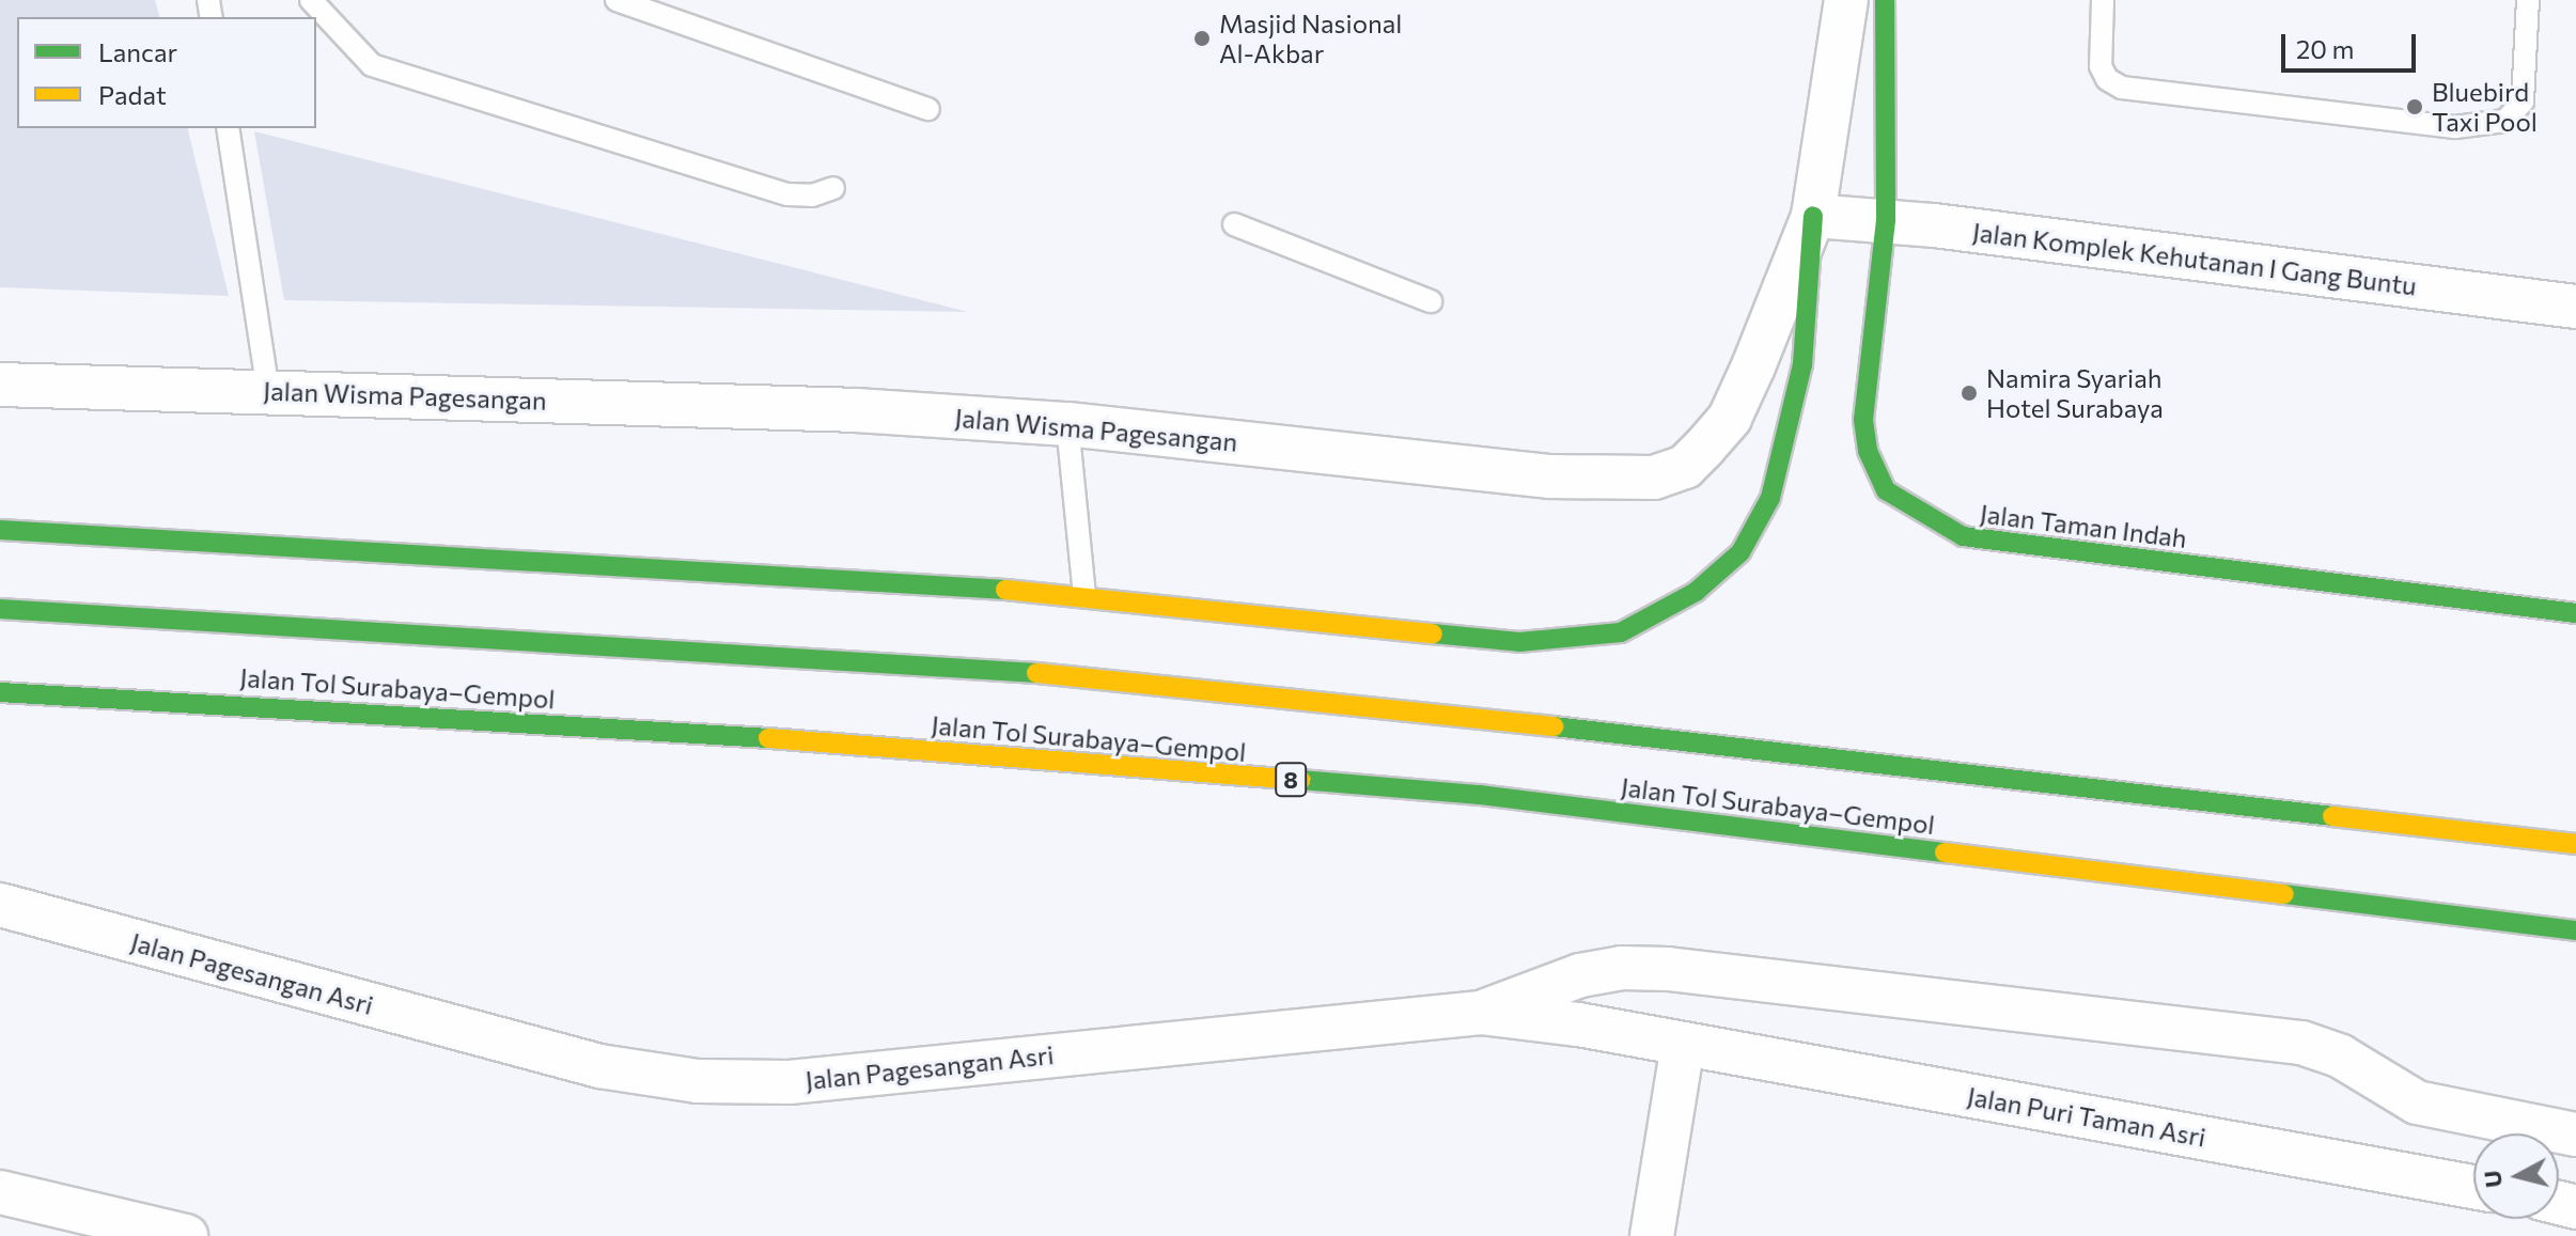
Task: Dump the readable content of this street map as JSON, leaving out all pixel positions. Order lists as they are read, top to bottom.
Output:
{
  "streets": {
    "main road": ["Jalan Taman Indah", "Jalan Tol Surabaya–Gempol", "8"],
    "street": [
      "Jalan Komplek Kehutanan I Gang Buntu",
      "Jalan Wisma Pagesangan",
      "Jalan Pagesangan Asri",
      "Jalan Puri Taman Asri"
    ]
  },
  "crossings": [
    ["Jalan Komplek Kehutanan I Gang Buntu", "Jalan Wisma Pagesangan"],
    ["Jalan Komplek Kehutanan I Gang Buntu", "Jalan Taman Indah"],
    ["Jalan Pagesangan Asri", "Jalan Puri Taman Asri"]
  ],
  "places": ["Masjid Nasional Al-Akbar", "Bluebird Taxi Pool", "Namira Syariah Hotel Surabaya"],
  "legend": ["Lancar", "Padat"],
  "scale_bar": "20 m",
  "north": "left"
}
